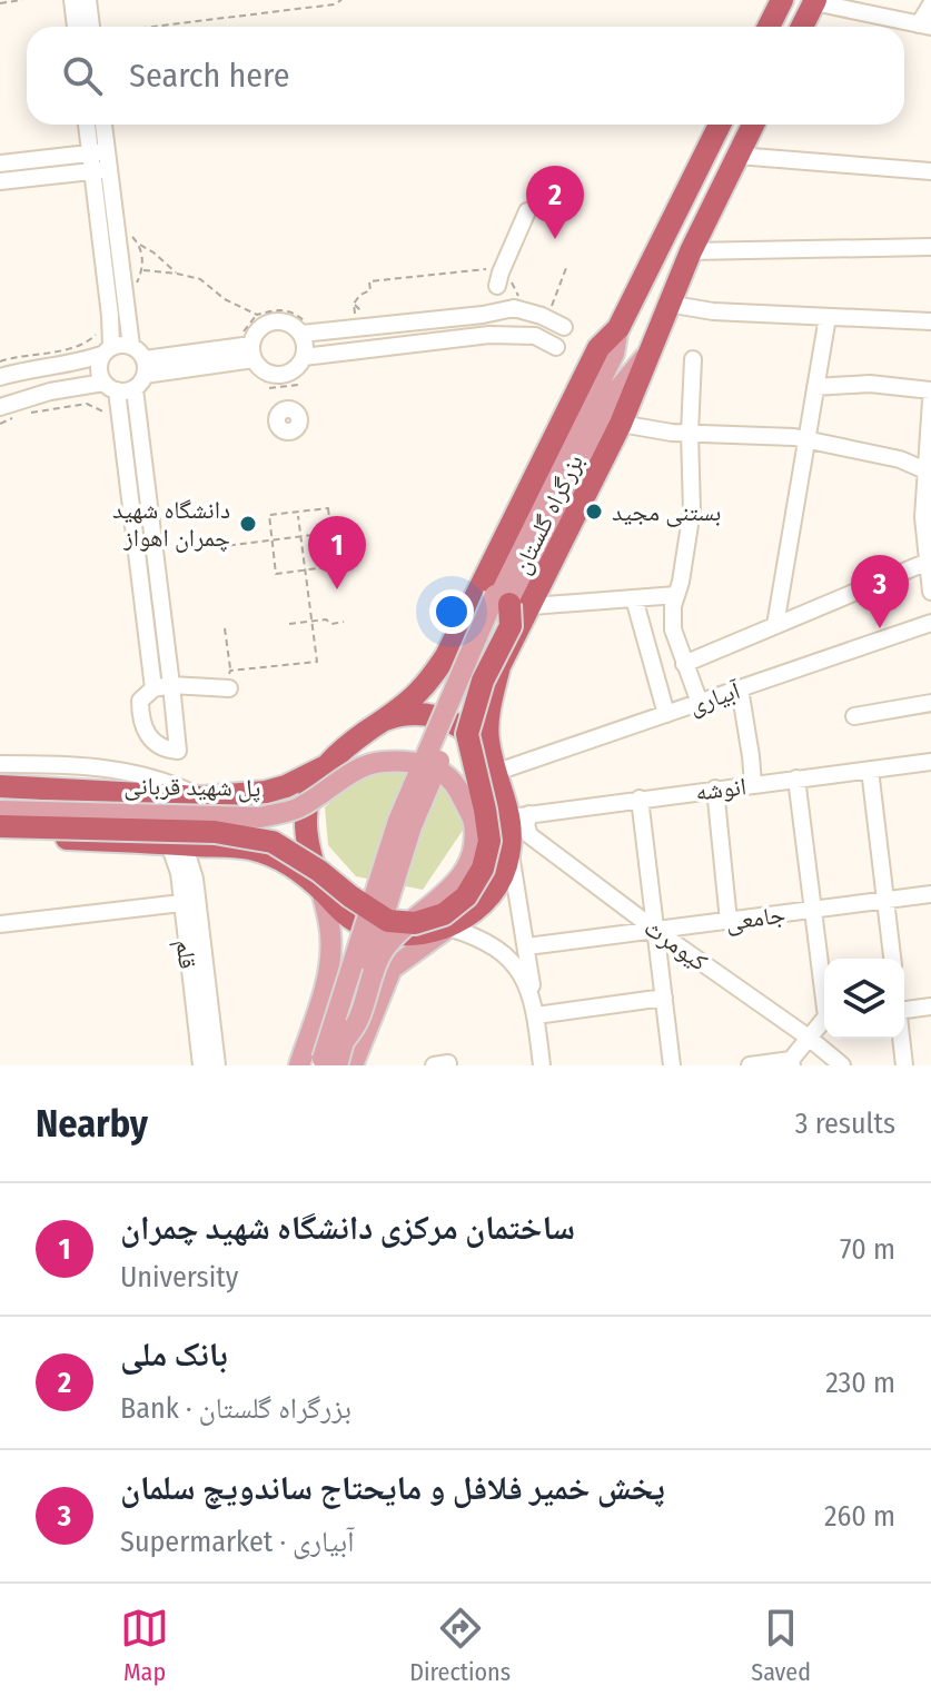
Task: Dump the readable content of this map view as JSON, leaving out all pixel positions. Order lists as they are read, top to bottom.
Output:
{
  "streets": {
    "highway": ["بزرگراه گلستان", "پل شهید قربانی"],
    "street": [
      "آبیاری",
      "انوشه",
      "جامعی",
      "کیومرث",
      "قلم"
    ]
  },
  "crossings": [
    ["بزرگراه گلستان", "آبیاری"],
    ["بزرگراه گلستان", "پل شهید قربانی"],
    ["بزرگراه گلستان", "انوشه"],
    ["بزرگراه گلستان", "کیومرث"],
    ["آبیاری", "انوشه"],
    ["آبیاری", "کیومرث"],
    ["انوشه", "کیومرث"],
    ["جامعی", "کیومرث"]
  ],
  "places": ["بستنی مجید", "دانشگاه شهید چمران اهواز"],
  "page": {
    "search": "Search here",
    "pins": ["2", "1", "3"],
    "heading": ["Nearby", "3 results"],
    "list": [
      {
        "mark": "1",
        "name": "ساختمان مرکزی دانشگاه شهید چمران",
        "note": "University",
        "value": "70 m"
      },
      {
        "mark": "2",
        "name": "بانک ملی",
        "note": "Bank · بزرگراه گلستان",
        "value": "230 m"
      },
      {
        "mark": "3",
        "name": "پخش خمیر فلافل و مایحتاج ساندویچ سلمان",
        "note": "Supermarket · آبیاری",
        "value": "260 m"
      }
    ],
    "nav": ["Map", "Directions", "Saved"]
  }
}
